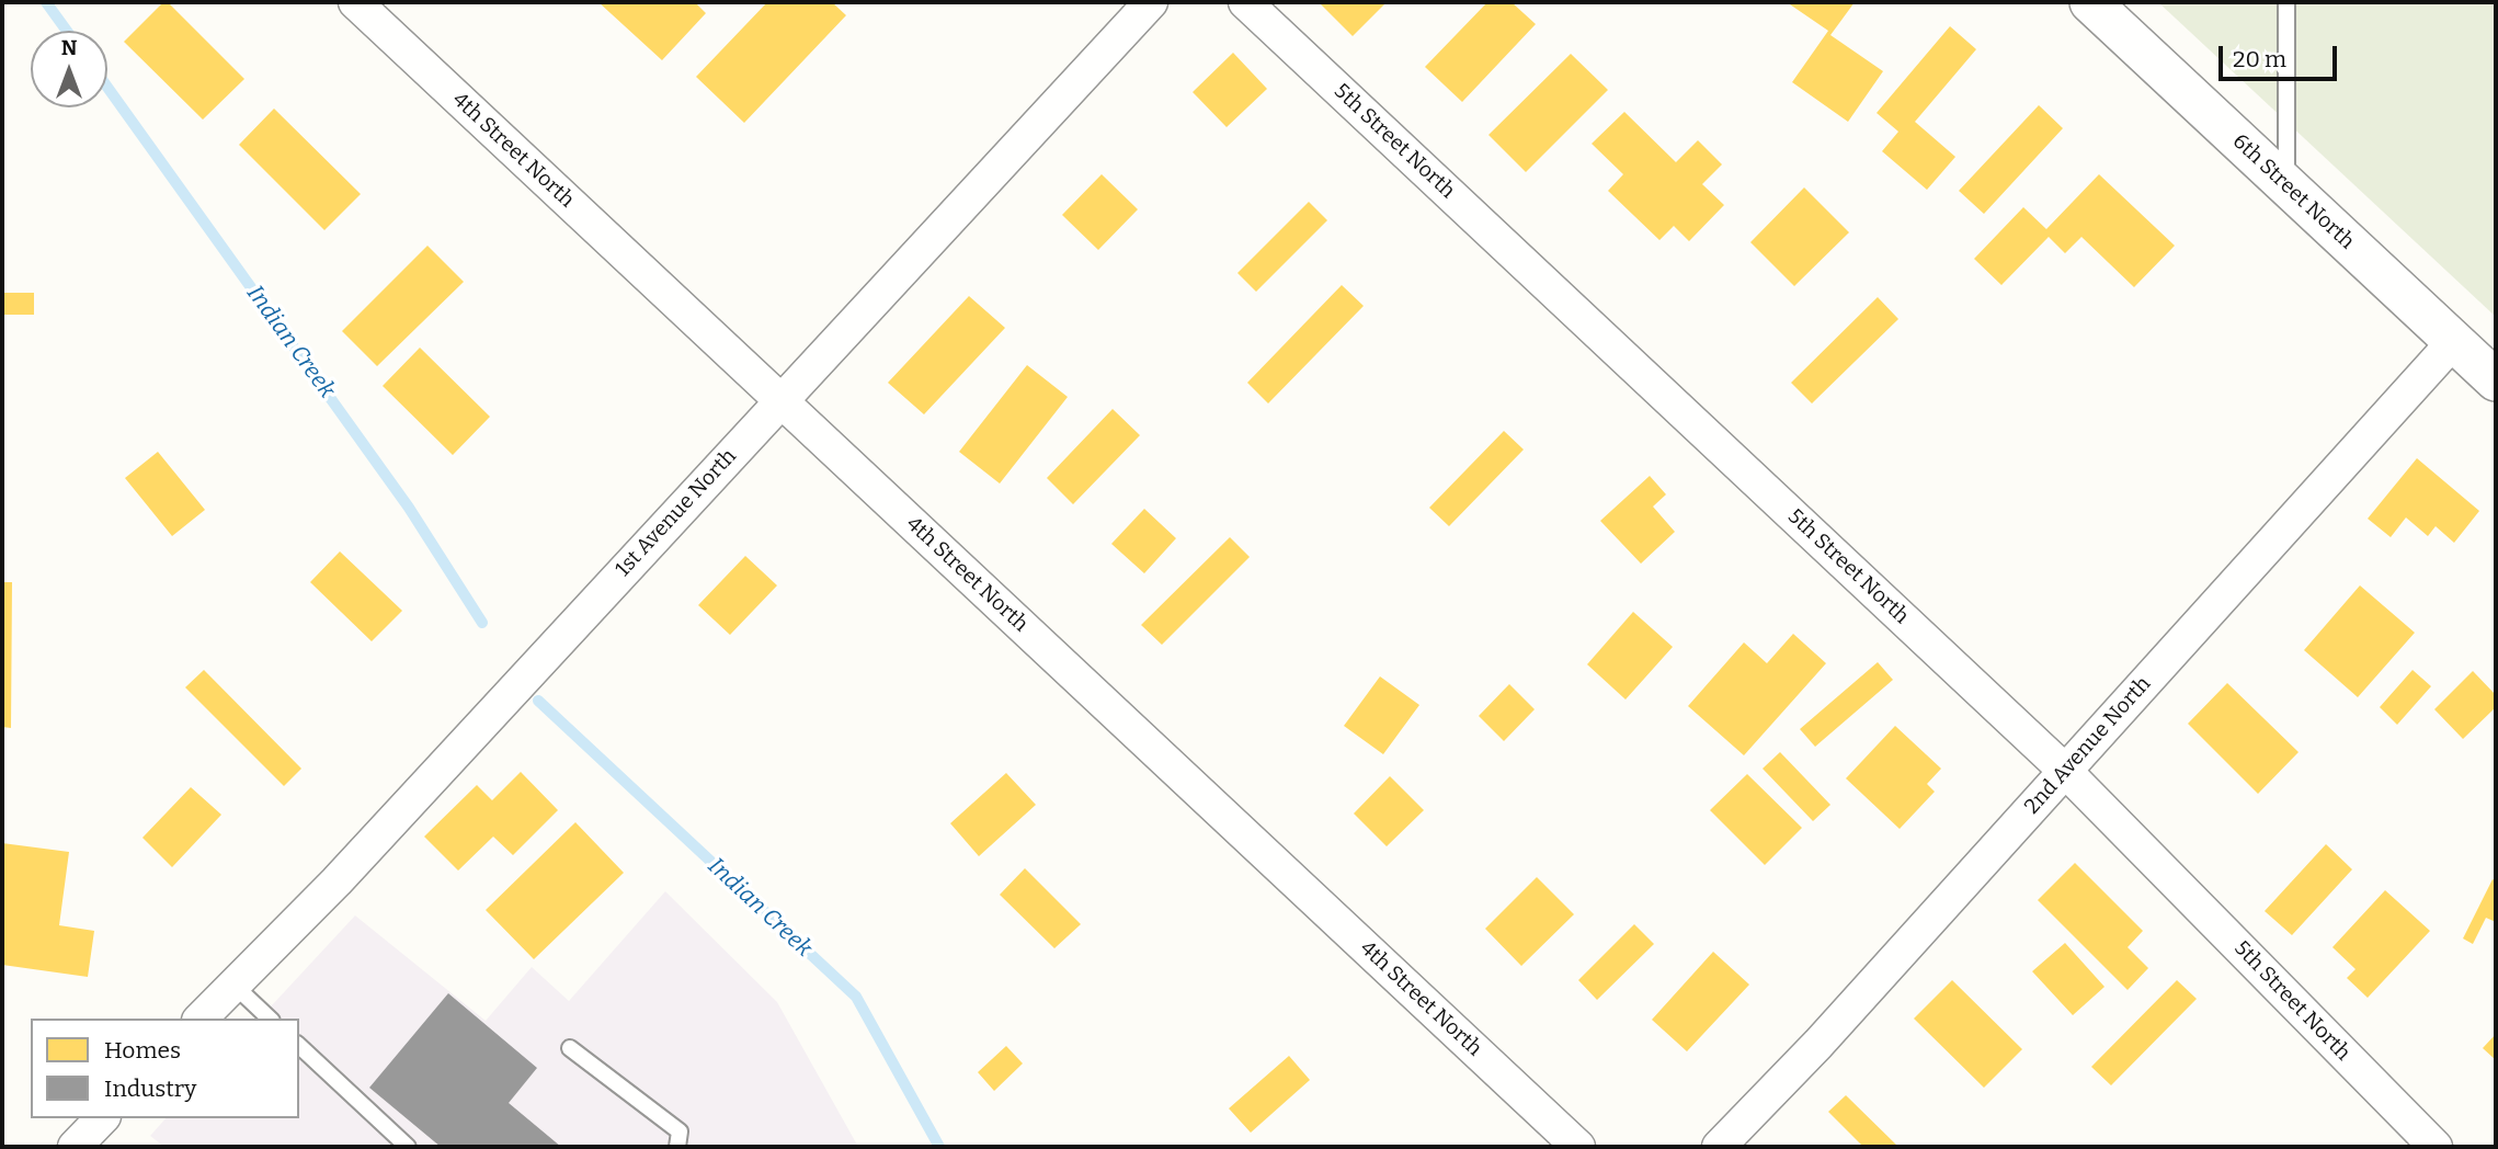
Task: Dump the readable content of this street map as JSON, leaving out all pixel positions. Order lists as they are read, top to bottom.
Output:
{
  "streets": {
    "street": [
      "5th Street North",
      "4th Street North",
      "6th Street North",
      "1st Avenue North",
      "2nd Avenue North"
    ]
  },
  "crossings": [
    ["5th Street North", "2nd Avenue North"],
    ["4th Street North", "1st Avenue North"],
    ["6th Street North", "2nd Avenue North"]
  ],
  "water": ["Indian Creek"],
  "legend": ["Homes", "Industry"],
  "scale_bar": "20 m",
  "north": "top"
}
